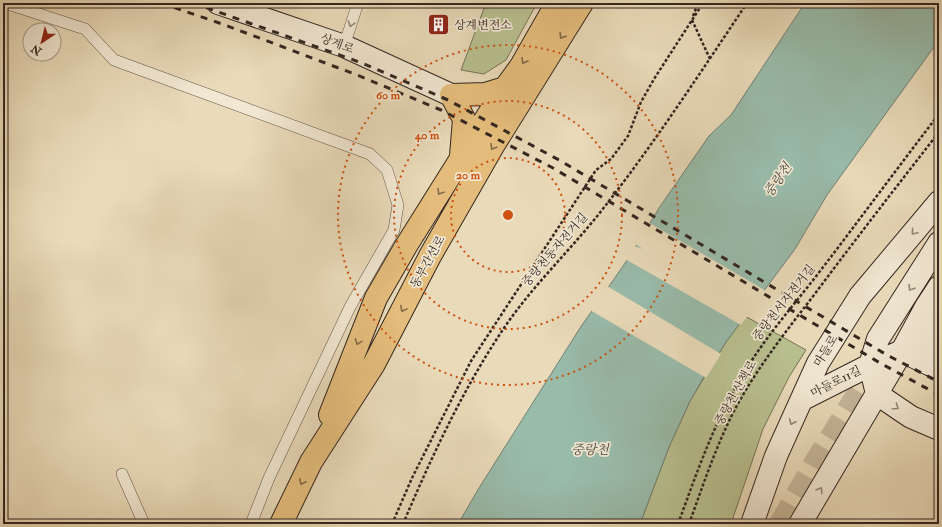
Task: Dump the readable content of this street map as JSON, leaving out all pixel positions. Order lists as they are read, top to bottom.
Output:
{
  "streets": {
    "highway": ["동부간선로"],
    "main road": ["상계로", "마들로", "마들로11길"],
    "path": ["중랑천동자전거길", "중랑천서자전거길", "중랑천 산책로"]
  },
  "crossings": [
    ["마들로", "마들로11길"]
  ],
  "water": ["중랑천"],
  "places": {
    "building": ["상계변전소"]
  },
  "north": "bottom left",
  "rings": ["60 m", "40 m", "20 m"]
}
